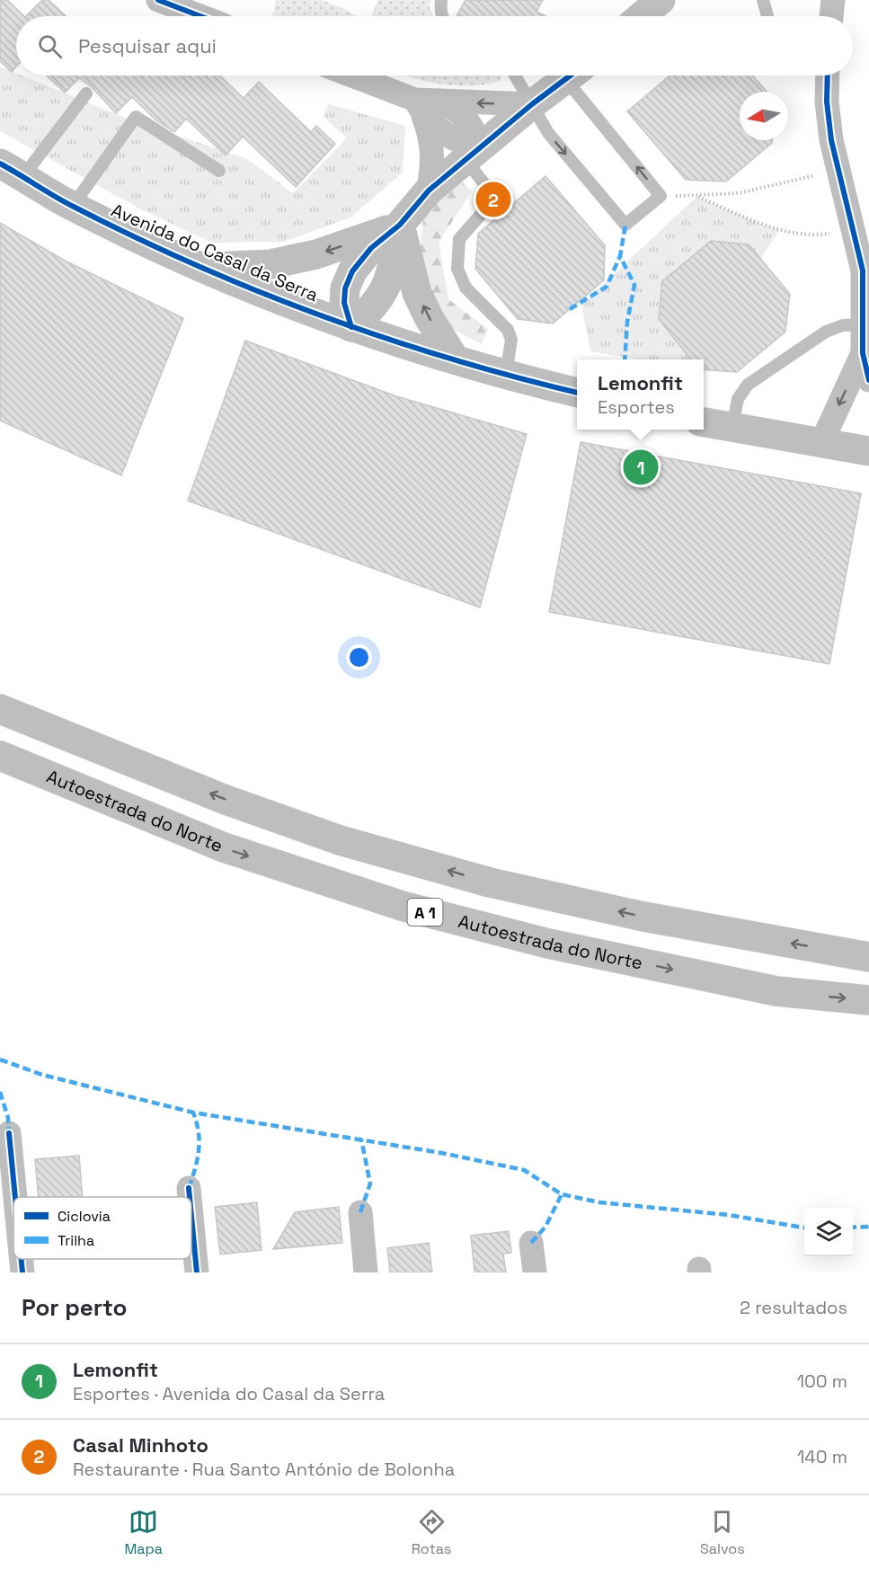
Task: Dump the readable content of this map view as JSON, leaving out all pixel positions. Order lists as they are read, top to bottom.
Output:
{
  "streets": {
    "main road": ["Avenida do Casal da Serra", "Autoestrada do Norte", "A 1"]
  },
  "legend": ["Ciclovia", "Trilha"],
  "north": "left",
  "page": {
    "search": "Pesquisar aqui",
    "pins": ["2", "1"],
    "popup": ["Lemonfit", "Esportes"],
    "heading": ["Por perto", "2 resultados"],
    "list": [
      {
        "mark": "1",
        "name": "Lemonfit",
        "note": "Esportes · Avenida do Casal da Serra",
        "value": "100 m"
      },
      {
        "mark": "2",
        "name": "Casal Minhoto",
        "note": "Restaurante · Rua Santo António de Bolonha",
        "value": "140 m"
      }
    ],
    "nav": ["Mapa", "Rotas", "Salvos"]
  }
}
